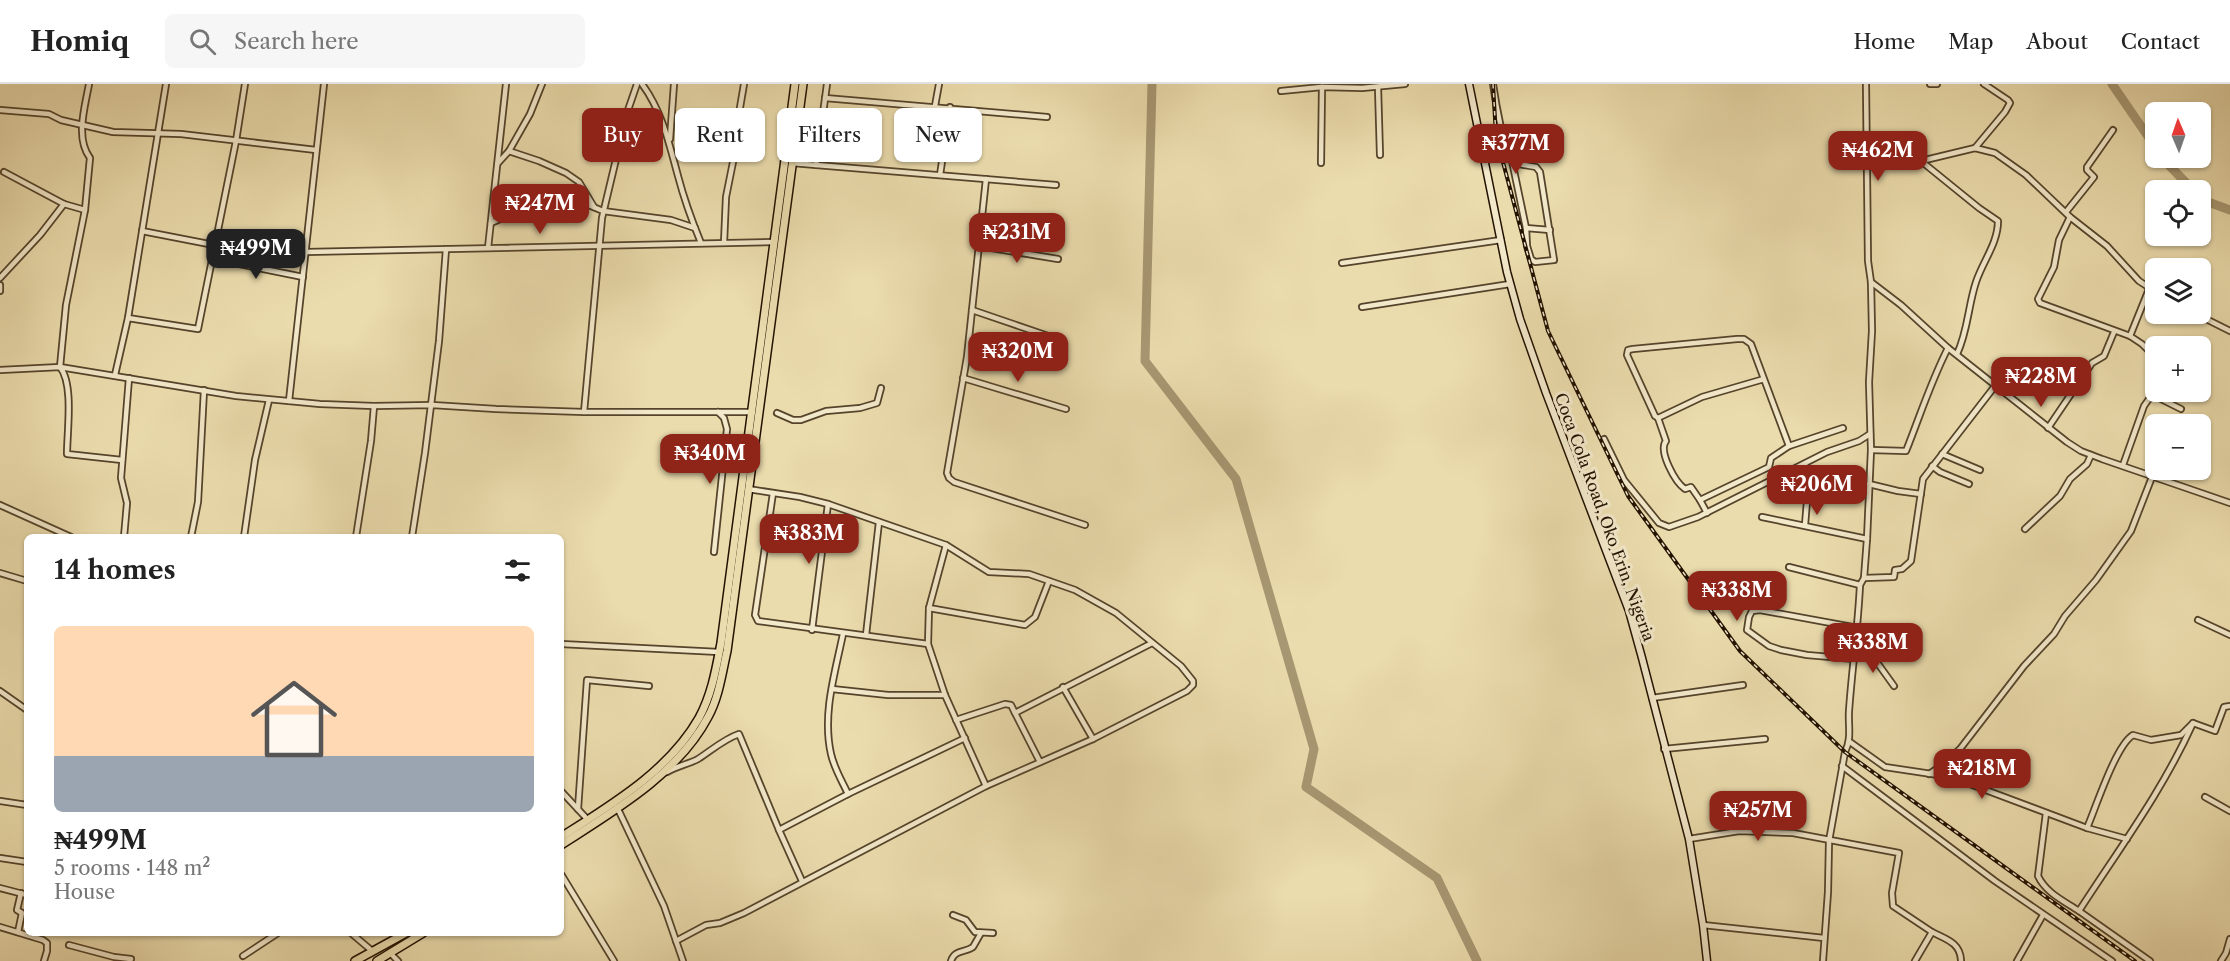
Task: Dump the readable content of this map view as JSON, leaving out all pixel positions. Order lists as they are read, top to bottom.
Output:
{
  "streets": {
    "street": ["Coca Cola Road, Oko Erin, Nigeria"]
  },
  "north": "top",
  "page": {
    "header": "Homiq",
    "search": "Search here",
    "nav": [
      "Home",
      "Map",
      "About",
      "Contact"
    ],
    "map_buttons": ["+", "−"],
    "chip": [
      "Buy",
      "Rent",
      "Filters",
      "New"
    ],
    "price": [
      "₦377M",
      "₦462M",
      "₦247M",
      "₦231M",
      "₦499M",
      "₦320M",
      "₦228M",
      "₦340M",
      "₦206M",
      "₦383M",
      "₦338M",
      "₦338M",
      "₦218M",
      "₦257M"
    ],
    "heading": "14 homes",
    "list": [
      {
        "name": "₦499M",
        "note": "5 rooms · 148 m² · House"
      }
    ]
  }
}
